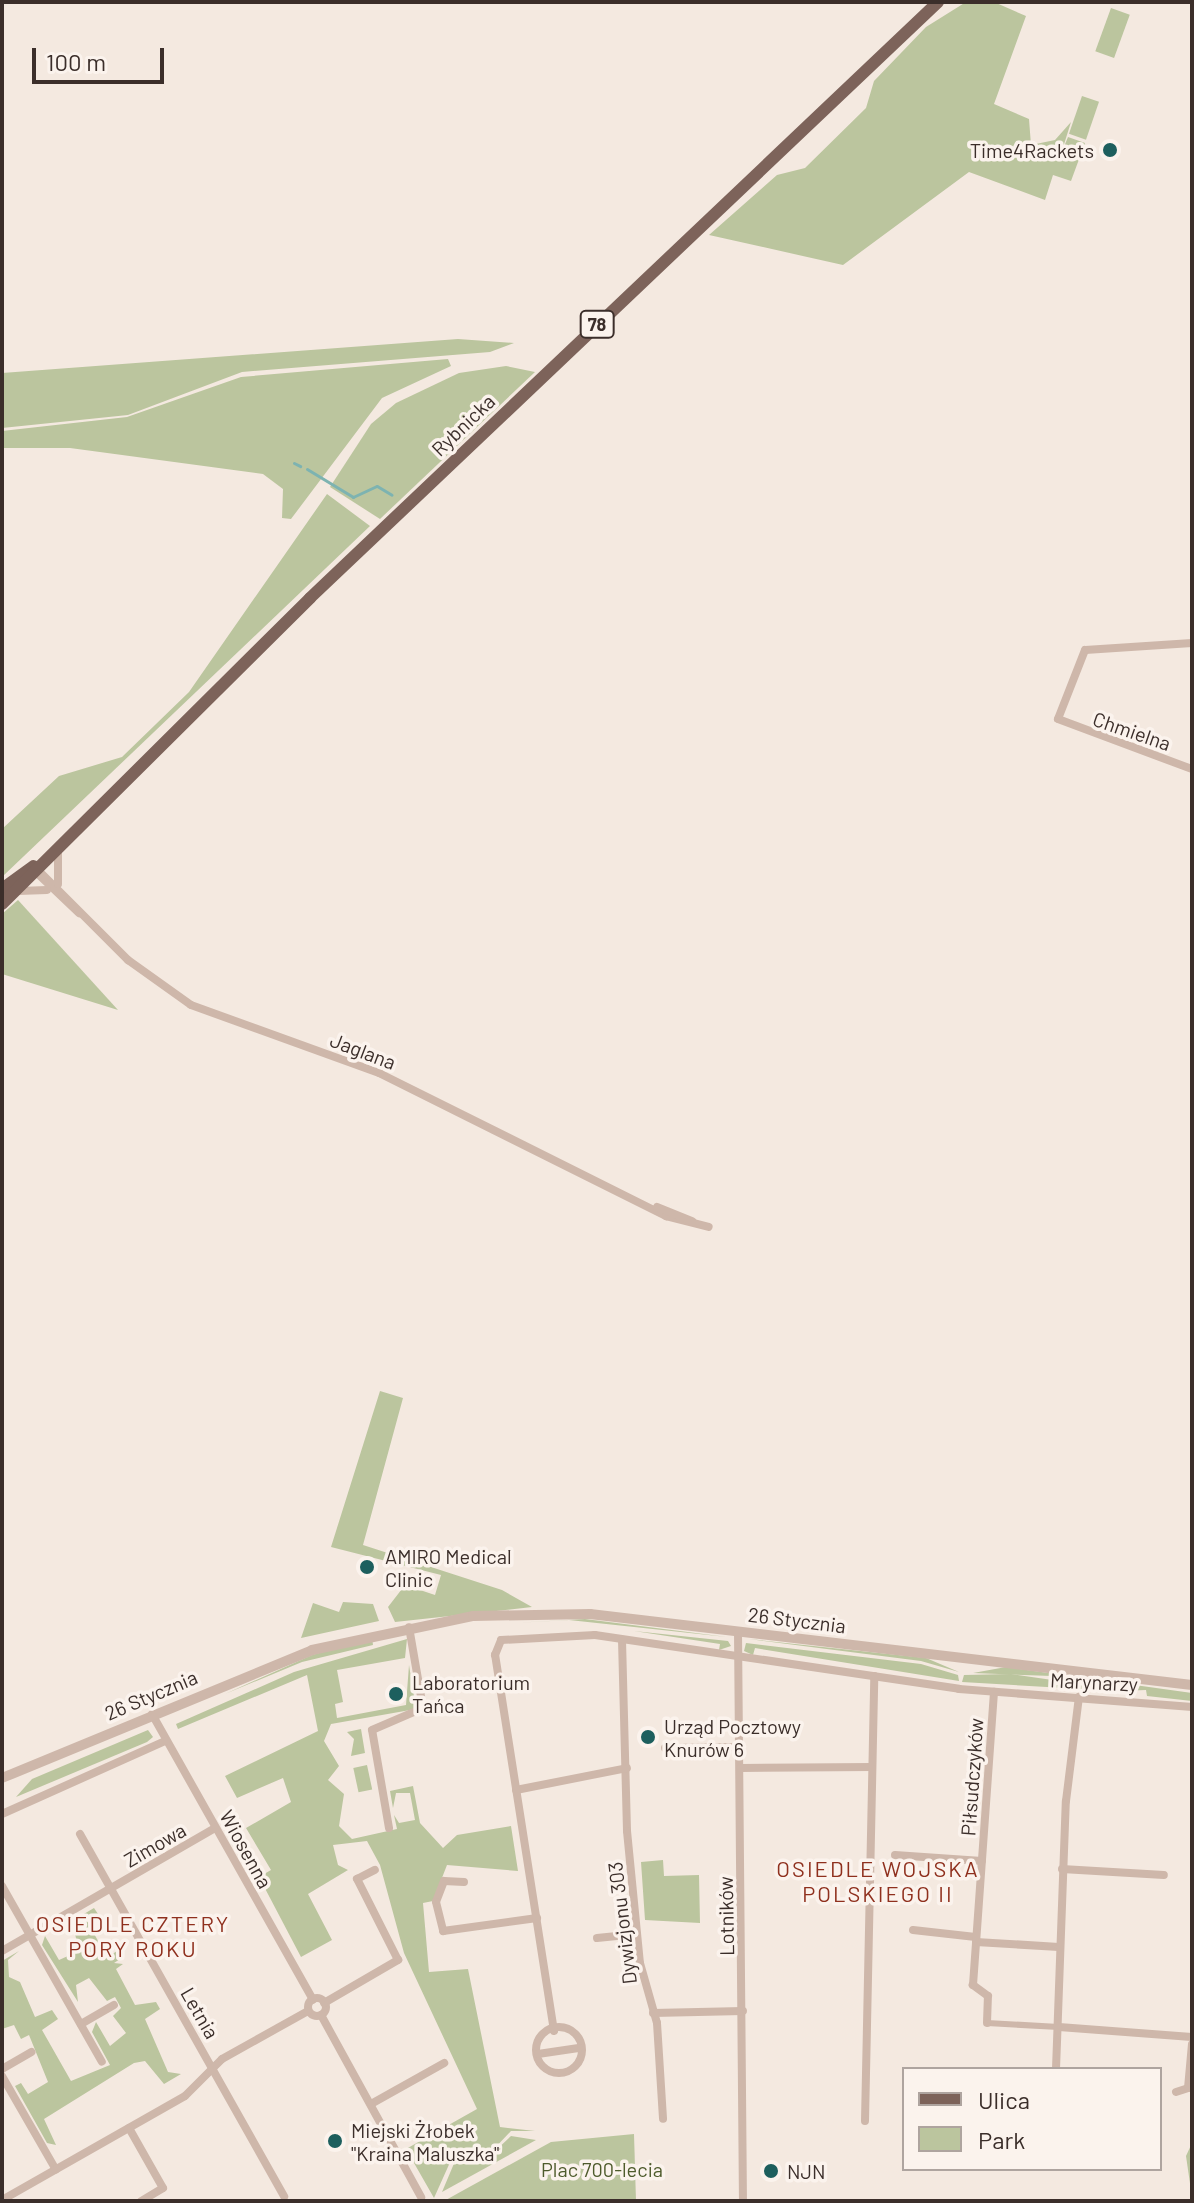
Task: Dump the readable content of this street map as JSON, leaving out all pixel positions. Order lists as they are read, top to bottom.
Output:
{
  "streets": {
    "main road": ["78", "Rybnicka"],
    "street": [
      "Chmielna",
      "Jaglana",
      "26 Stycznia",
      "Marynarzy",
      "Piłsudczyków",
      "Zimowa",
      "Wiosenna",
      "Lotników",
      "Dywizjonu 303",
      "Letnia"
    ]
  },
  "crossings": [
    ["Rybnicka", "Jaglana"],
    ["26 Stycznia", "Wiosenna"],
    ["26 Stycznia", "Lotników"],
    ["Marynarzy", "Piłsudczyków"],
    ["Marynarzy", "Lotników"],
    ["Marynarzy", "Dywizjonu 303"],
    ["Zimowa", "Wiosenna"],
    ["Zimowa", "Letnia"]
  ],
  "districts": ["OSIEDLE WOJSKA POLSKIEGO II", "OSIEDLE CZTERY PORY ROKU"],
  "parks": ["Plac 700-lecia"],
  "places": [
    "Time4Rackets",
    "AMIRO Medical Clinic",
    "Laboratorium Tańca",
    "Urząd Pocztowy Knurów 6",
    "Miejski Żłobek \"Kraina Maluszka\"",
    "NJN"
  ],
  "legend": ["Ulica", "Park"],
  "scale_bar": "100 m"
}
